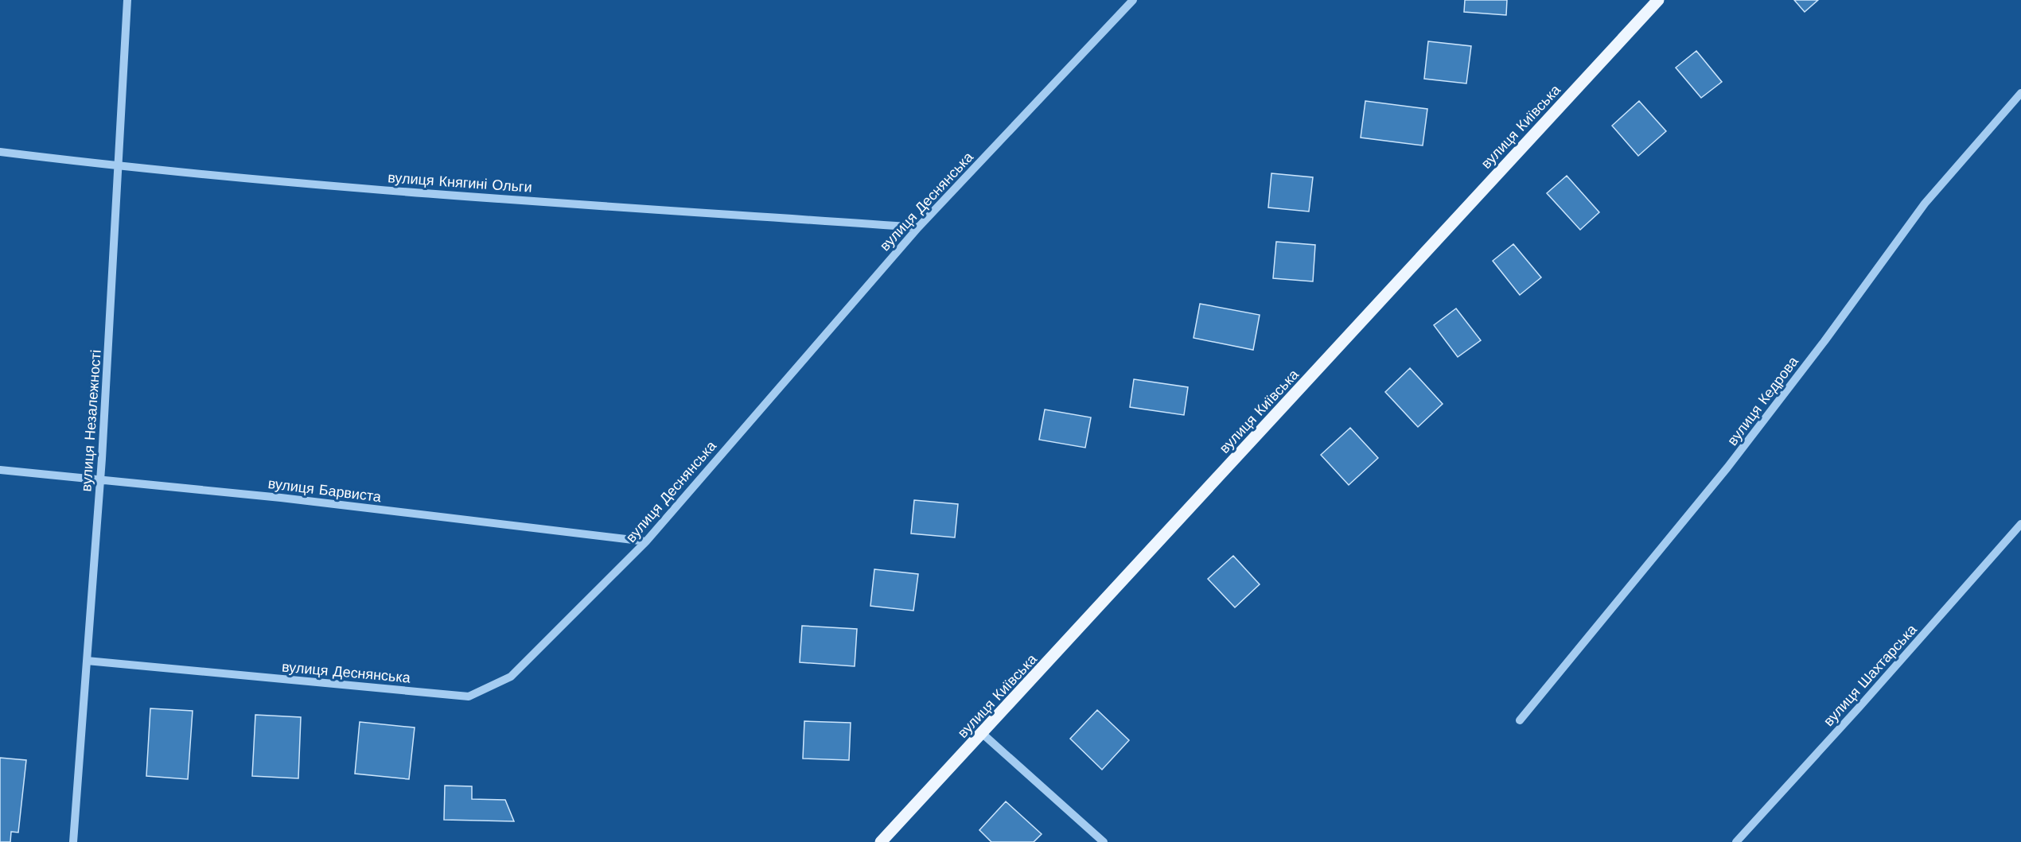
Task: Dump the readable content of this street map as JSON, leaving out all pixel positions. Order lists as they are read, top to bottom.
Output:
{
  "streets": {
    "main road": ["вулиця Київська"],
    "street": [
      "вулиця Княгині Ольги",
      "вулиця Деснянська",
      "вулиця Кедрова",
      "вулиця Незалежності",
      "вулиця Барвиста",
      "вулиця Шахтарська"
    ]
  },
  "crossings": [
    ["вулиця Княгині Ольги", "вулиця Деснянська"],
    ["вулиця Княгині Ольги", "вулиця Незалежності"],
    ["вулиця Деснянська", "вулиця Незалежності"],
    ["вулиця Деснянська", "вулиця Барвиста"],
    ["вулиця Незалежності", "вулиця Барвиста"]
  ]
}
